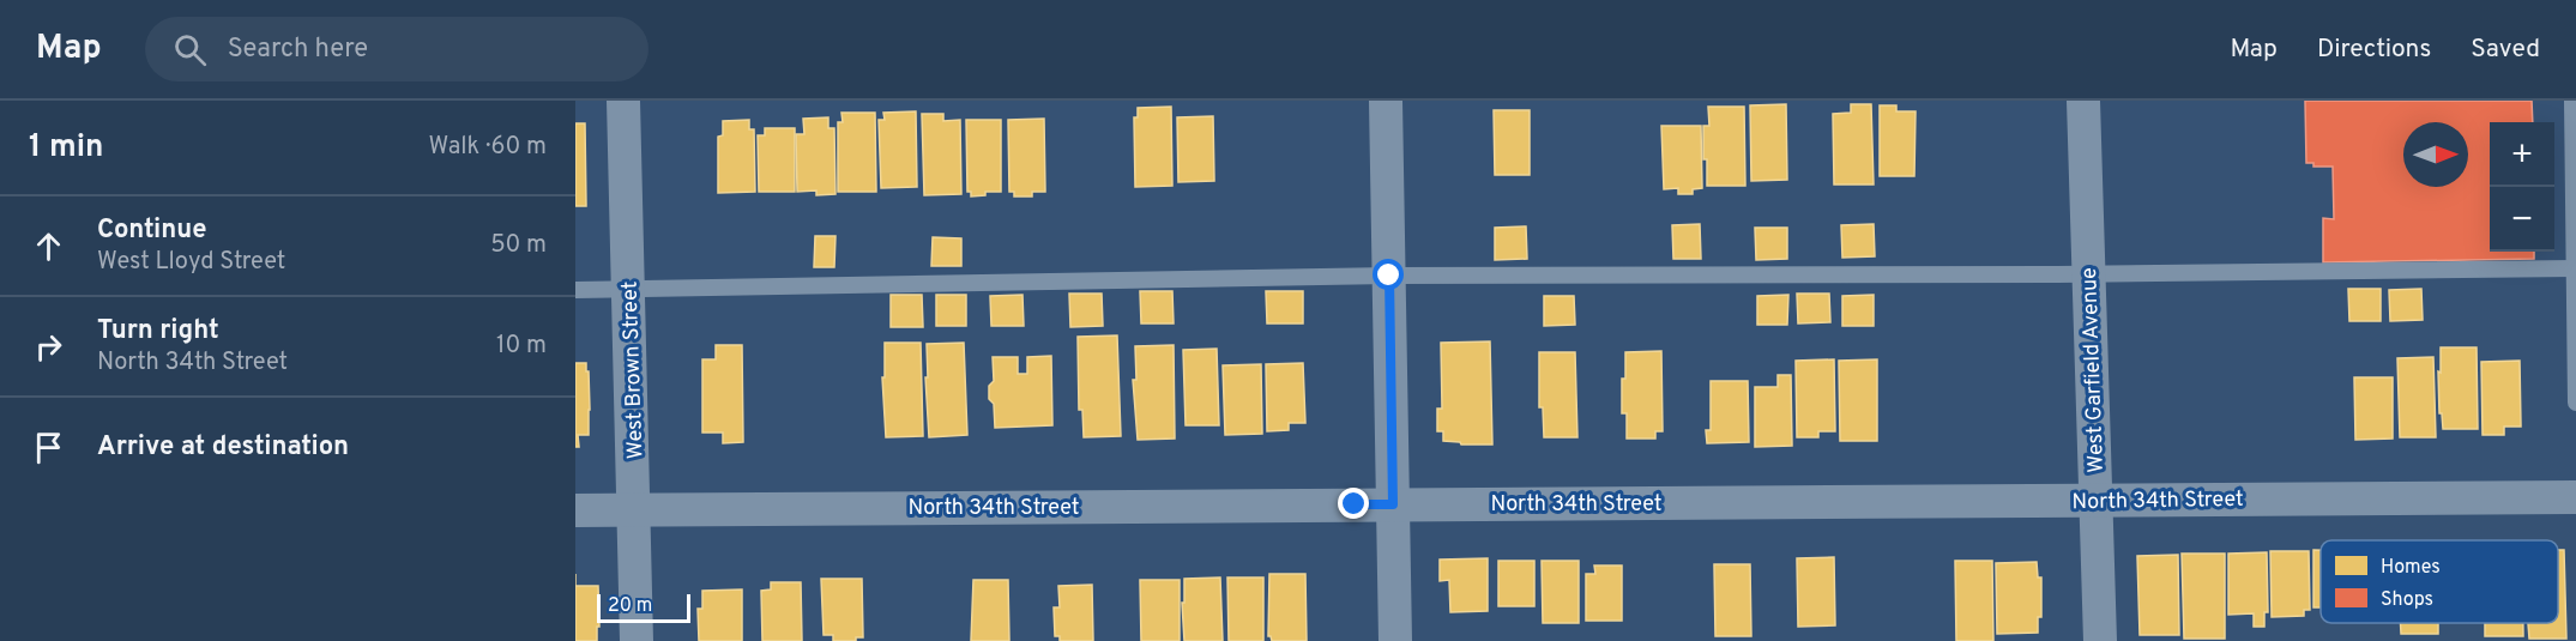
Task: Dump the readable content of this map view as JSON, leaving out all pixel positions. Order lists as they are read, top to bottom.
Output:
{
  "streets": {
    "street": ["West Brown Street", "West Garfield Avenue", "North 34th Street"]
  },
  "crossings": [
    ["West Brown Street", "North 34th Street"],
    ["West Garfield Avenue", "North 34th Street"]
  ],
  "legend": ["Homes", "Shops"],
  "scale_bar": "20 m",
  "north": "right",
  "page": {
    "header": "Map",
    "search": "Search here",
    "nav": ["Map", "Directions", "Saved"],
    "heading": ["1 min", "Walk · 60 m"],
    "map_buttons": ["+", "−"],
    "list": [
      ["Continue", "West Lloyd Street", "50 m"],
      ["Turn right", "North 34th Street", "10 m"],
      "Arrive at destination"
    ],
    "scale": "20 m"
  }
}
